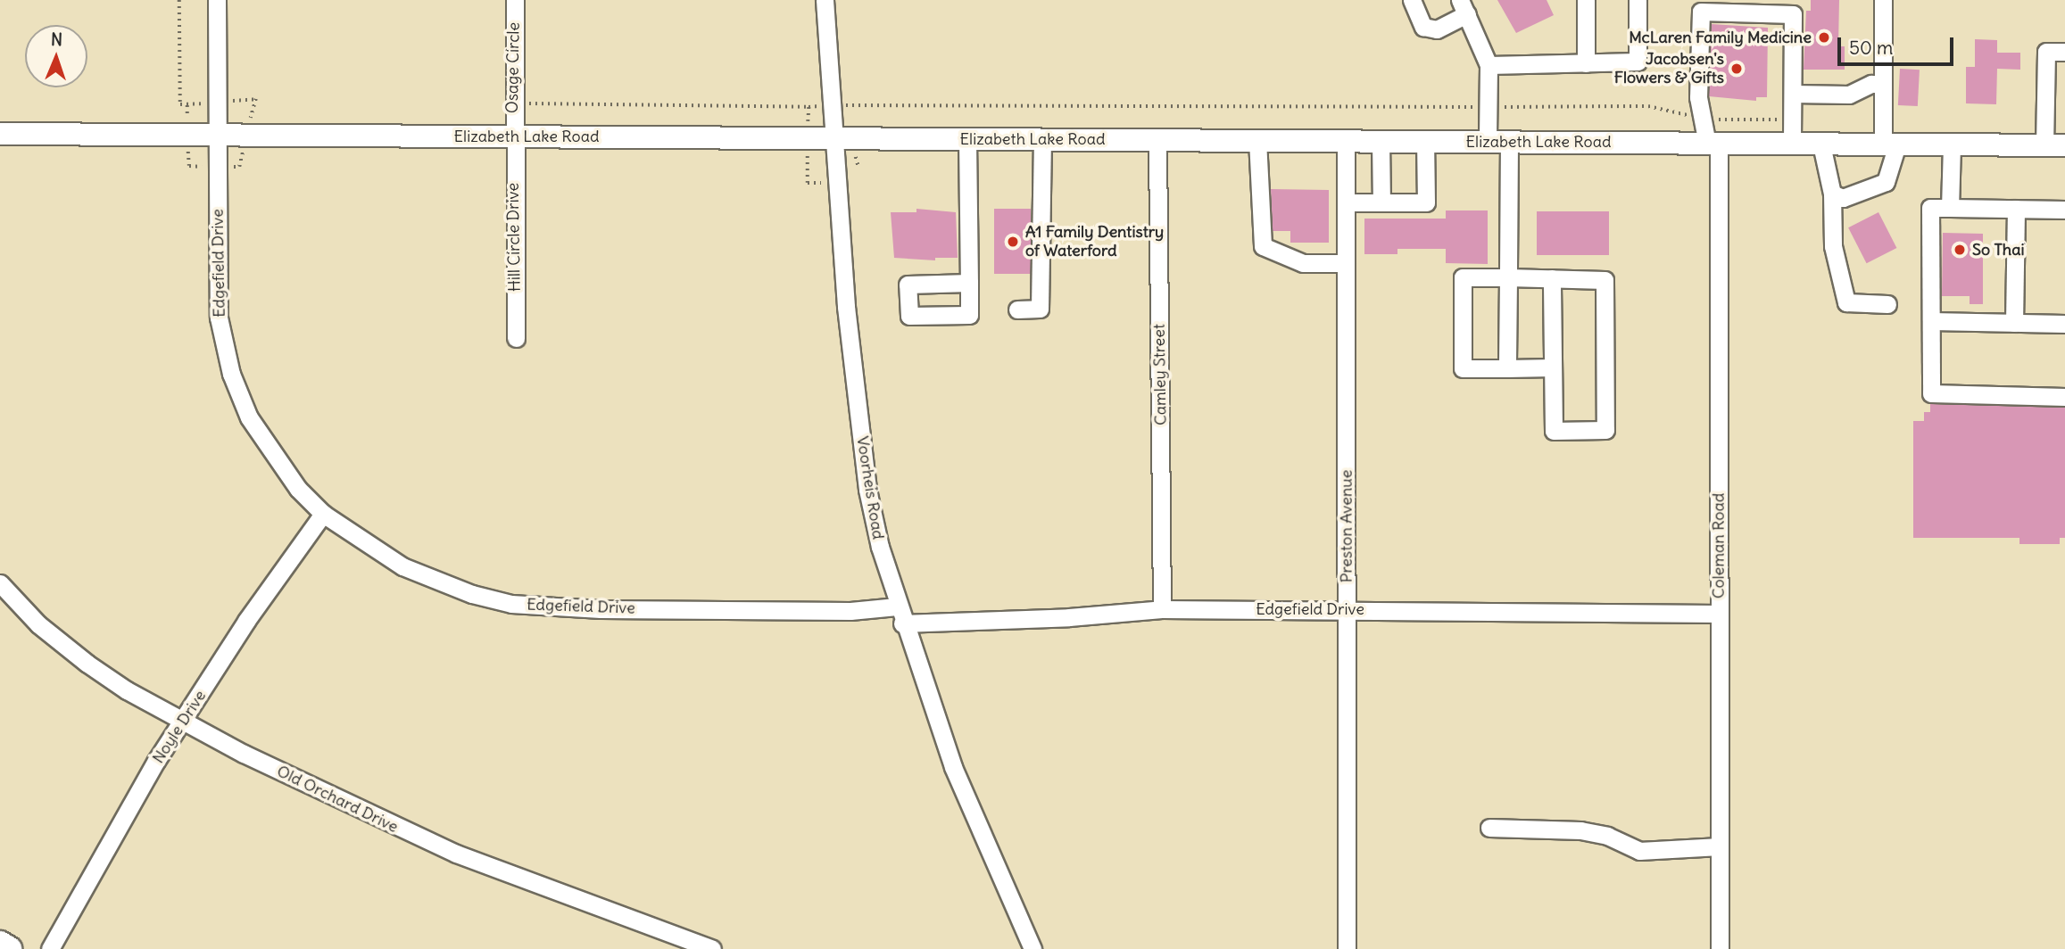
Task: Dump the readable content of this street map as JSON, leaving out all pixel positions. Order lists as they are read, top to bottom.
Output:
{
  "streets": {
    "main road": ["Elizabeth Lake Road"],
    "street": [
      "Osage Circle",
      "Hill Circle Drive",
      "Edgefield Drive",
      "Camley Street",
      "Voorheis Road",
      "Preston Avenue",
      "Coleman Road",
      "Noyle Drive",
      "Old Orchard Drive"
    ]
  },
  "crossings": [
    ["Osage Circle", "Elizabeth Lake Road"],
    ["Osage Circle", "Hill Circle Drive"],
    ["Elizabeth Lake Road", "Hill Circle Drive"],
    ["Elizabeth Lake Road", "Edgefield Drive"],
    ["Elizabeth Lake Road", "Camley Street"],
    ["Elizabeth Lake Road", "Voorheis Road"],
    ["Elizabeth Lake Road", "Preston Avenue"],
    ["Elizabeth Lake Road", "Coleman Road"],
    ["Edgefield Drive", "Camley Street"],
    ["Edgefield Drive", "Voorheis Road"],
    ["Edgefield Drive", "Preston Avenue"],
    ["Edgefield Drive", "Coleman Road"],
    ["Edgefield Drive", "Noyle Drive"],
    ["Noyle Drive", "Old Orchard Drive"]
  ],
  "places": [
    "McLaren Family Medicine",
    "Jacobsen's Flowers & Gifts",
    "A1 Family Dentistry of Waterford",
    "So Thai"
  ],
  "scale_bar": "50 m",
  "north": "top"
}
